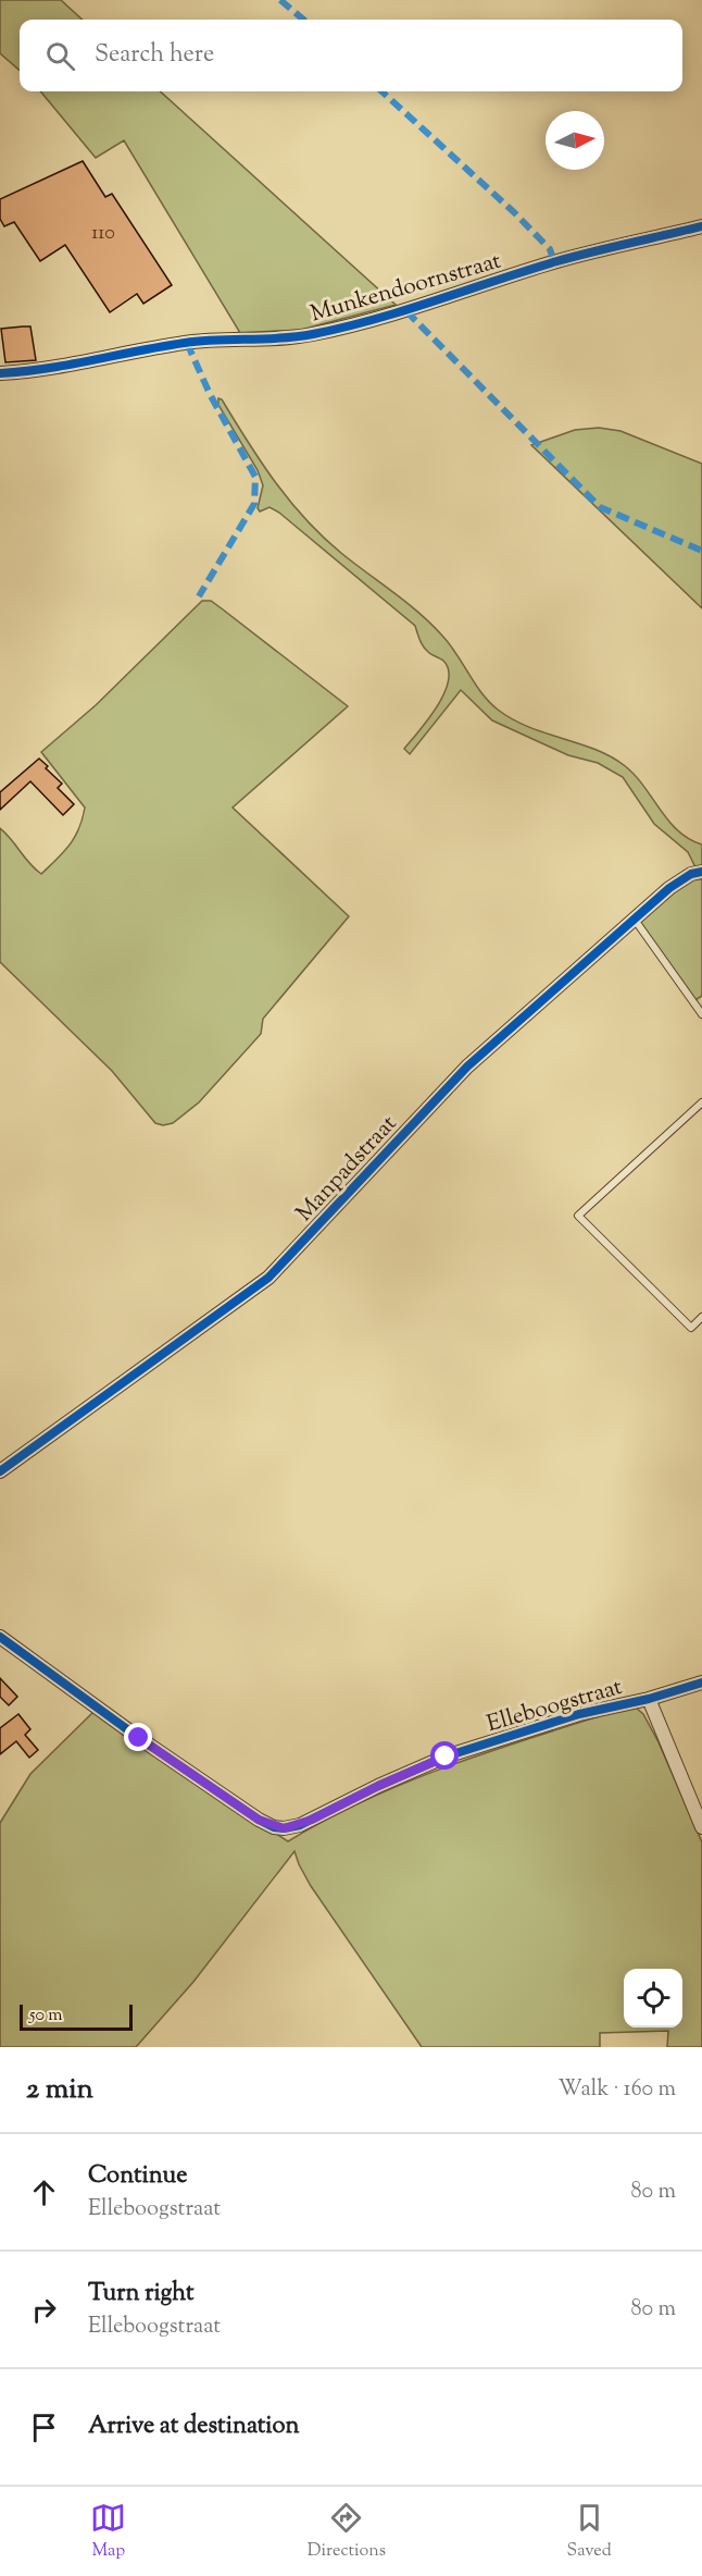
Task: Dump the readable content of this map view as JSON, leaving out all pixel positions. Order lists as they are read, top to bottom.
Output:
{
  "streets": {
    "street": ["Munkendoornstraat", "Manpadstraat", "Elleboogstraat"]
  },
  "house_numbers": ["110"],
  "scale_bar": "50 m",
  "north": "right",
  "page": {
    "search": "Search here",
    "scale": "50 m",
    "heading": ["2 min", "Walk · 160 m"],
    "list": [
      ["Continue", "Elleboogstraat", "80 m"],
      ["Turn right", "Elleboogstraat", "80 m"],
      "Arrive at destination"
    ],
    "nav": ["Map", "Directions", "Saved"]
  }
}
